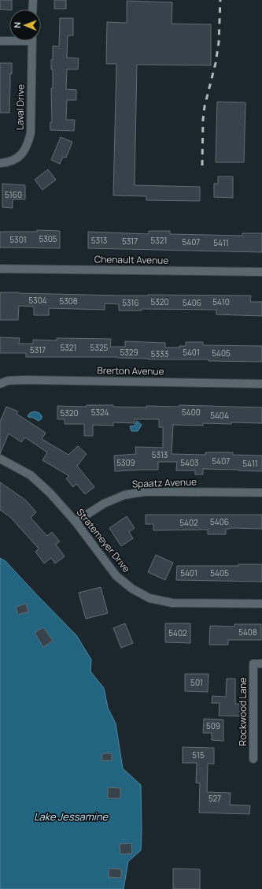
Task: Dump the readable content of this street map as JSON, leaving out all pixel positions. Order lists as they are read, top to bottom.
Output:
{
  "streets": {
    "street": [
      "Laval Drive",
      "Chenault Avenue",
      "Brerton Avenue",
      "Spaatz Avenue",
      "Stratemeyer Drive",
      "Rockwood Lane"
    ]
  },
  "crossings": [
    ["Spaatz Avenue", "Stratemeyer Drive"]
  ],
  "water": ["Lake Jessamine"],
  "house_numbers": [
    "5160",
    "5305",
    "5301",
    "5313",
    "5321",
    "5317",
    "5407",
    "5411",
    "5304",
    "5308",
    "5320",
    "5410",
    "5316",
    "5406",
    "5321",
    "5325",
    "5317",
    "5329",
    "5401",
    "5405",
    "5333",
    "5324",
    "5400",
    "5320",
    "5404",
    "5313",
    "5407",
    "5309",
    "5403",
    "5411",
    "5406",
    "5402",
    "5401",
    "5405",
    "5408",
    "5402",
    "501",
    "509",
    "515",
    "527"
  ],
  "north": "left"
}
